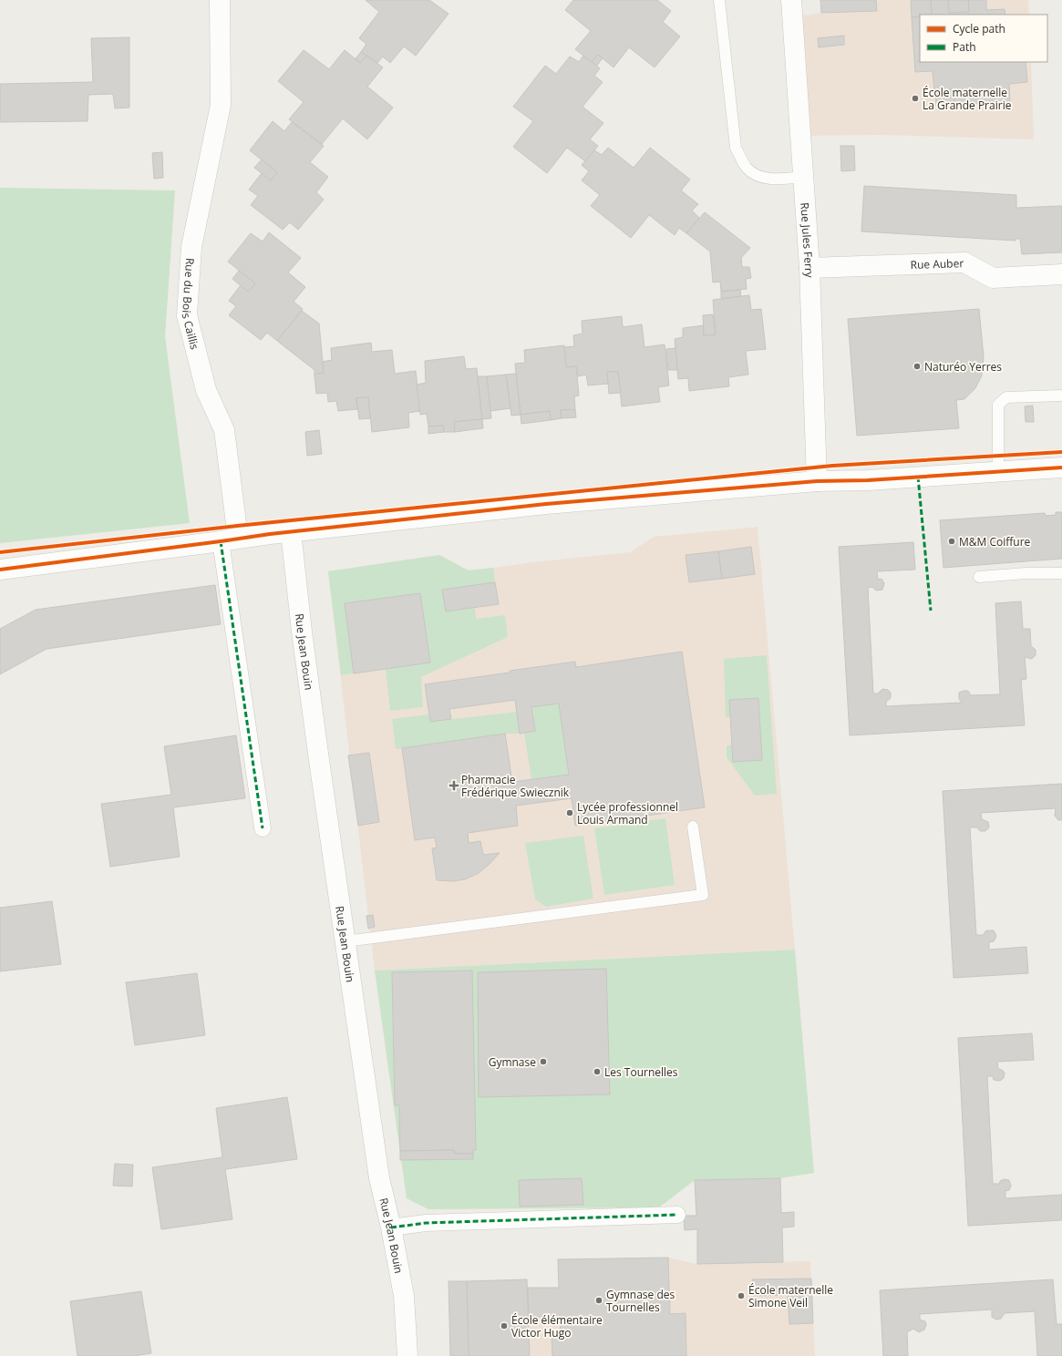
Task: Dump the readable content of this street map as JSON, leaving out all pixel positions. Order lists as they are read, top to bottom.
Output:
{
  "streets": {
    "street": [
      "Rue Jules Ferry",
      "Rue Auber",
      "Rue du Bois Caillis",
      "Rue Jean Bouin"
    ]
  },
  "crossings": [
    ["Rue Jules Ferry", "Rue Auber"]
  ],
  "places": {
    "other": [
      "École maternelle La Grande Prairie",
      "Naturéo Yerres",
      "M&M Coiffure",
      "Lycée professionnel Louis Armand",
      "Gymnase",
      "Les Tournelles",
      "École maternelle Simone Veil",
      "Gymnase des Tournelles",
      "École élémentaire Victor Hugo"
    ],
    "health": ["Pharmacie Frédérique Swiecznik"]
  },
  "legend": ["Cycle path", "Path"]
}
